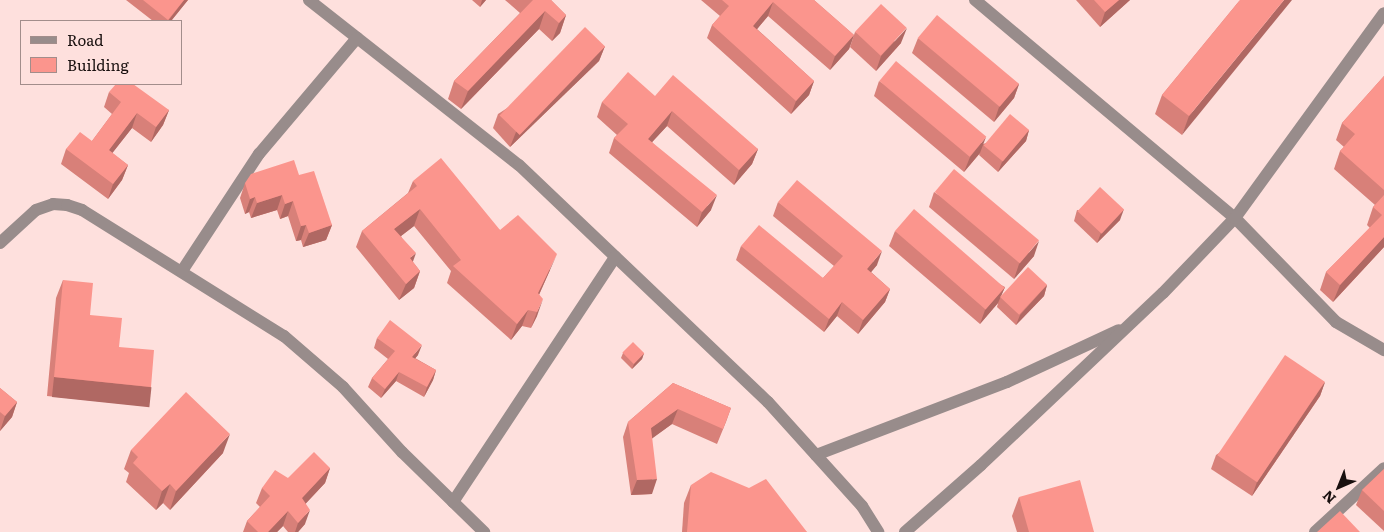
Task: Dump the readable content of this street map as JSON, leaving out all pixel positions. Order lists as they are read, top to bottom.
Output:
{
  "legend": ["Road", "Building"],
  "north": "bottom left"
}
